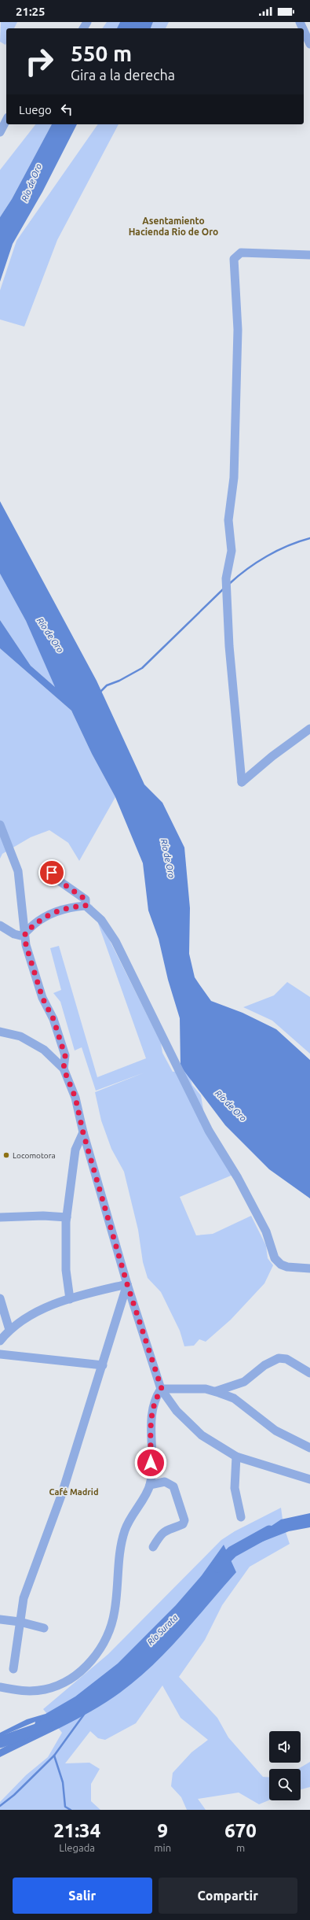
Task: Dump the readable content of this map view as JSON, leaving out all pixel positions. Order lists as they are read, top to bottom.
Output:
{
  "districts": ["Asentamiento Hacienda Rio de Oro", "Café Madrid"],
  "water": ["Río de Oro", "Río Surata"],
  "places": ["Locomotora"],
  "page": {
    "status": "21:25",
    "turn": ["550 m", "Gira a la derecha"],
    "then": "Luego",
    "eta": [
      "21:34",
      "Llegada",
      "9",
      "min",
      "670",
      "m"
    ],
    "buttons": ["Salir", "Compartir"]
  }
}
